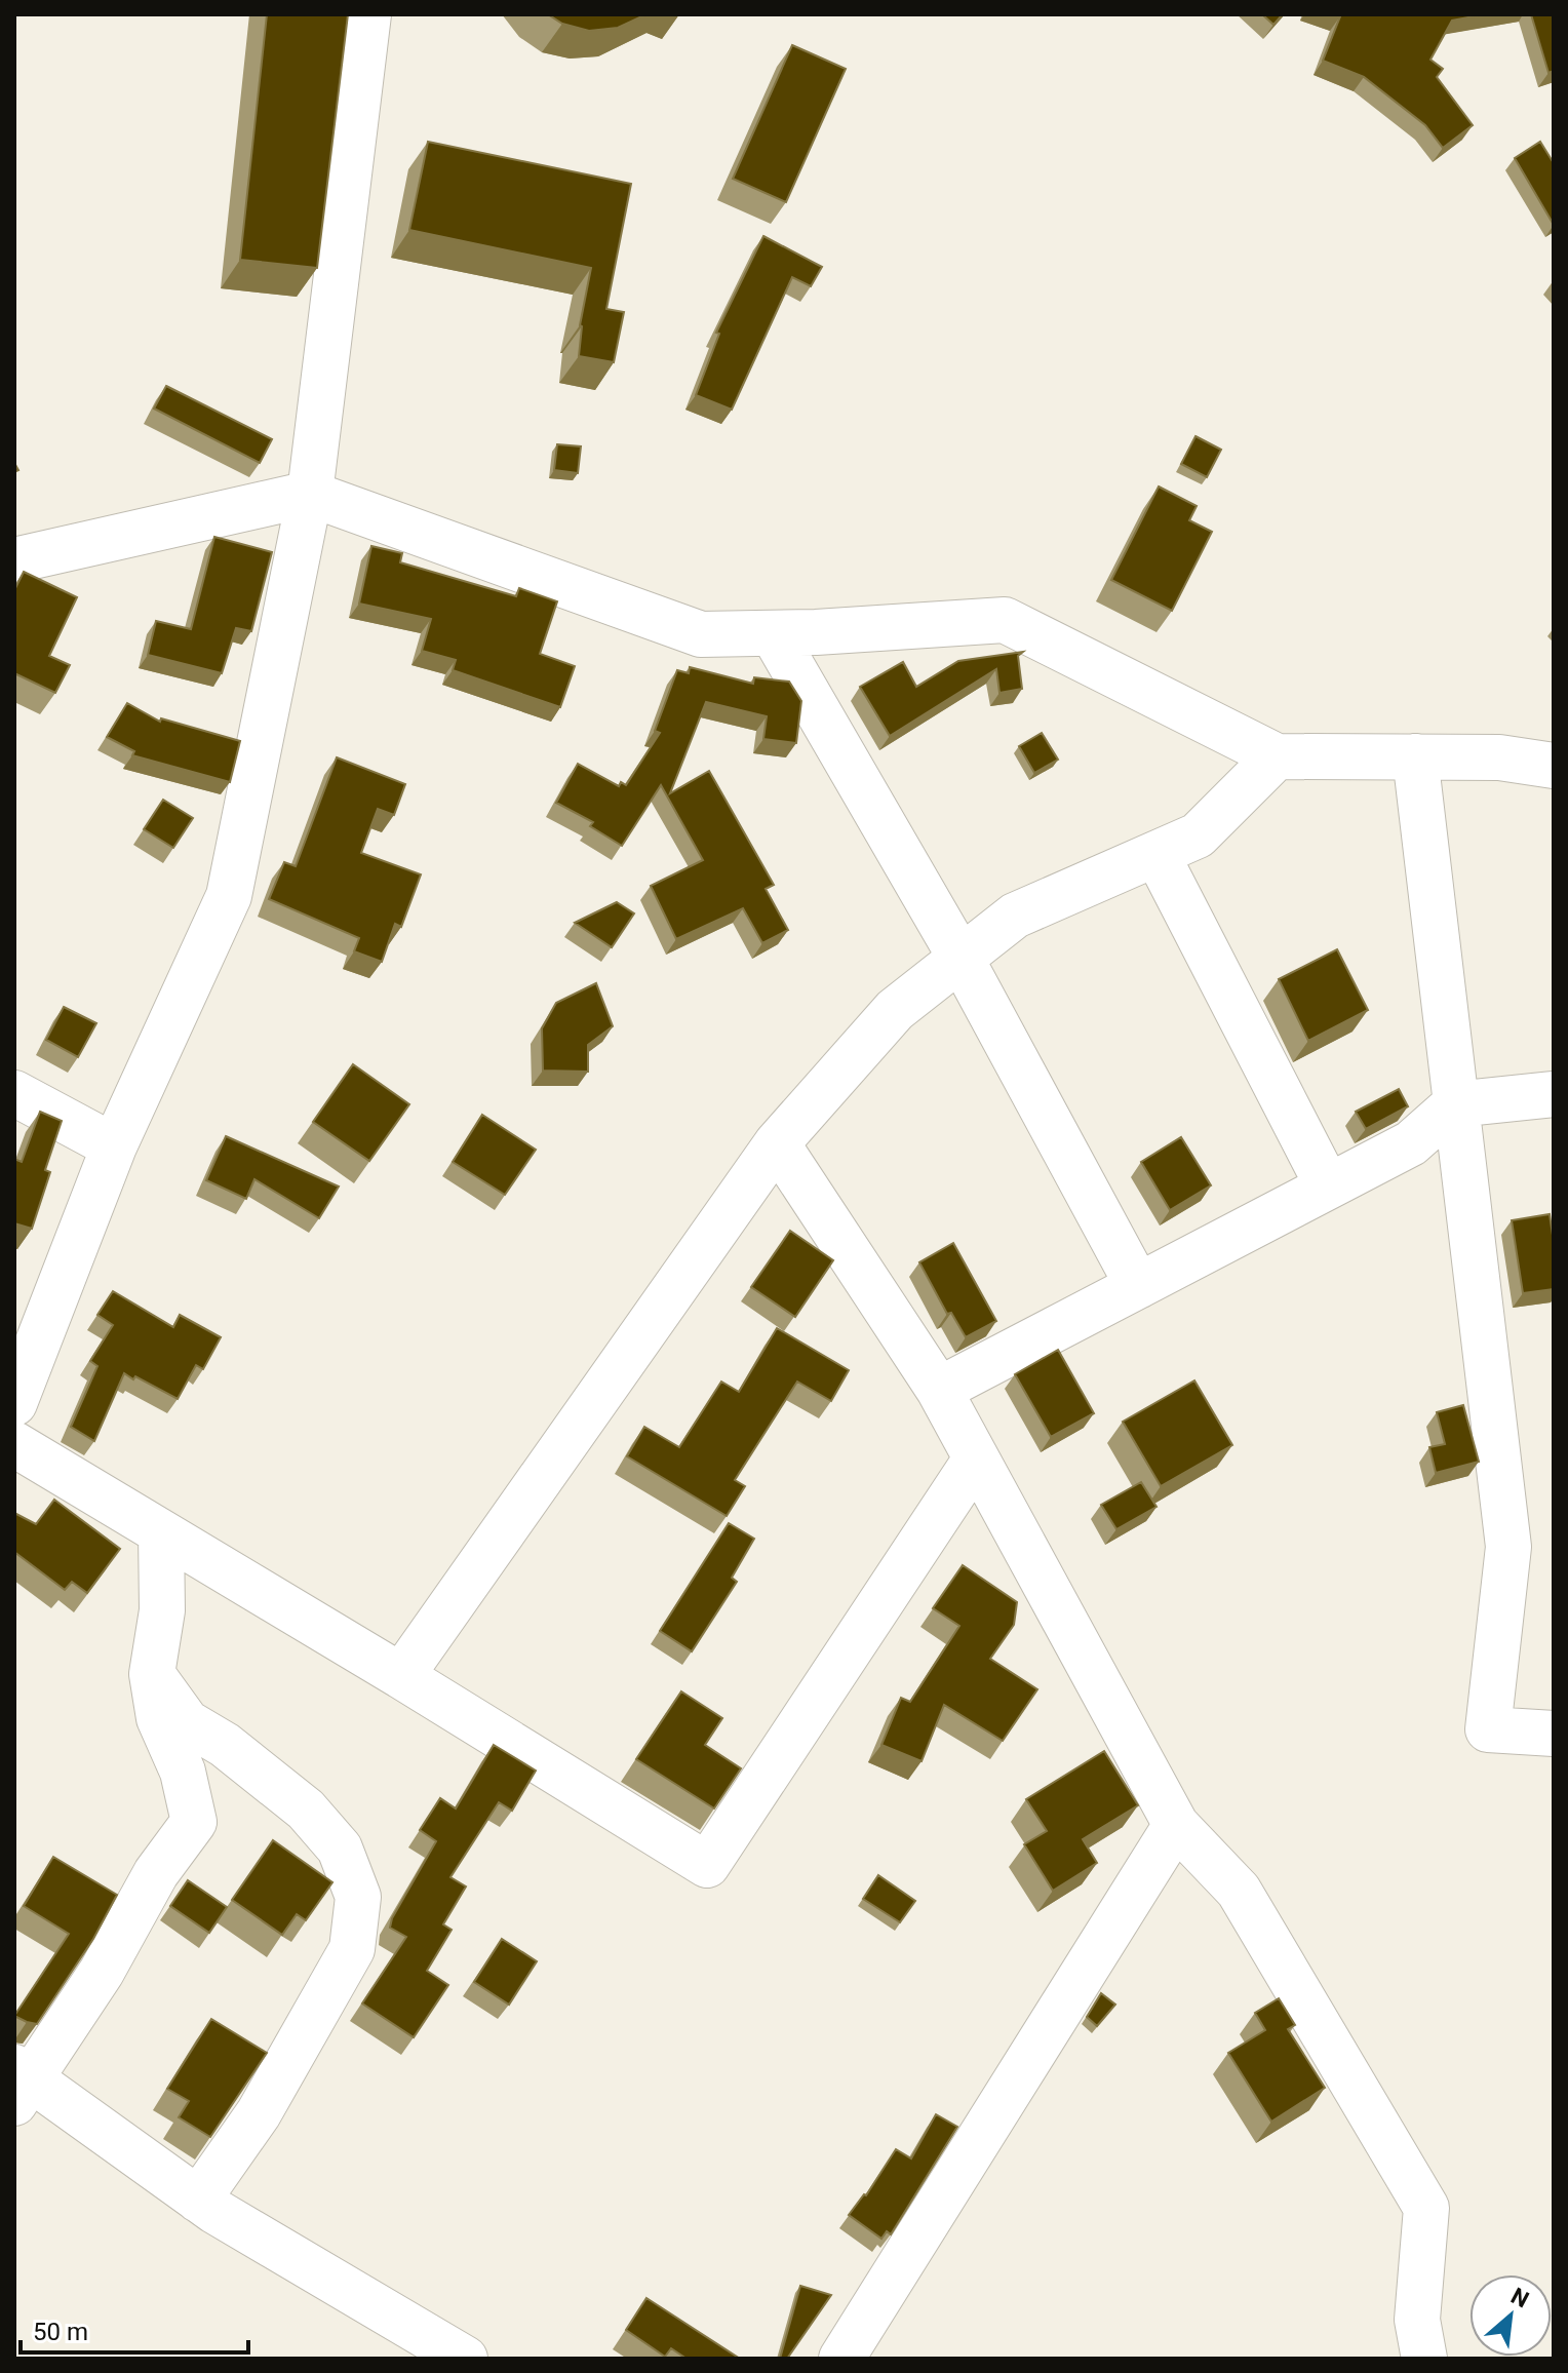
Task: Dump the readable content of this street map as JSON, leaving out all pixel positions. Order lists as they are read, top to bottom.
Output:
{
  "scale_bar": "50 m",
  "north": "top right"
}
